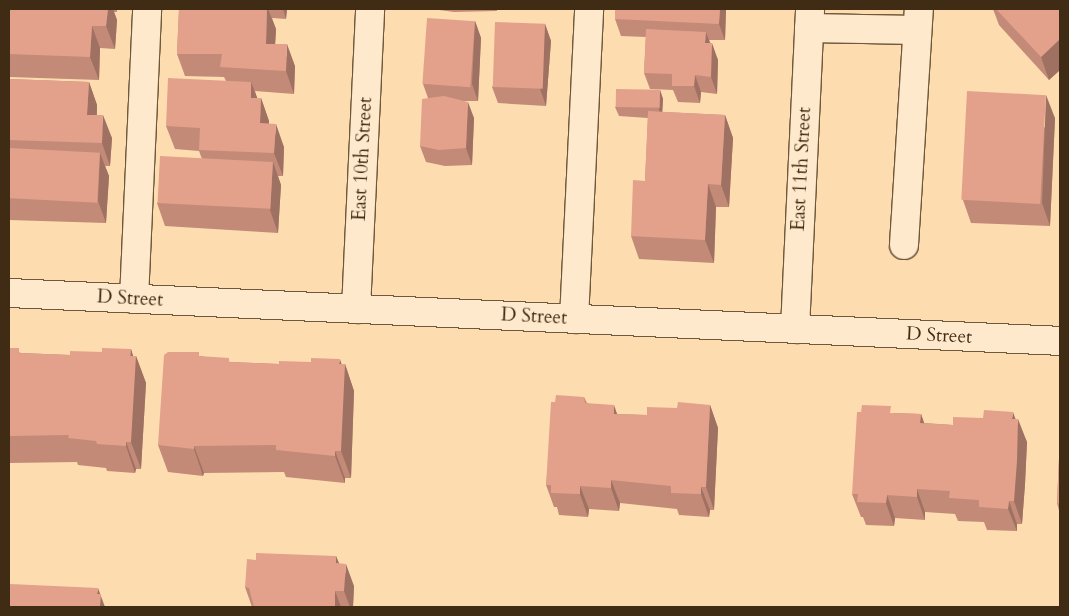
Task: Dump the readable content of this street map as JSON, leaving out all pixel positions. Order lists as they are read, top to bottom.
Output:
{
  "streets": {
    "street": ["East 10th Street", "East 11th Street", "D Street"]
  },
  "crossings": [
    ["East 10th Street", "D Street"],
    ["East 11th Street", "D Street"]
  ]
}
